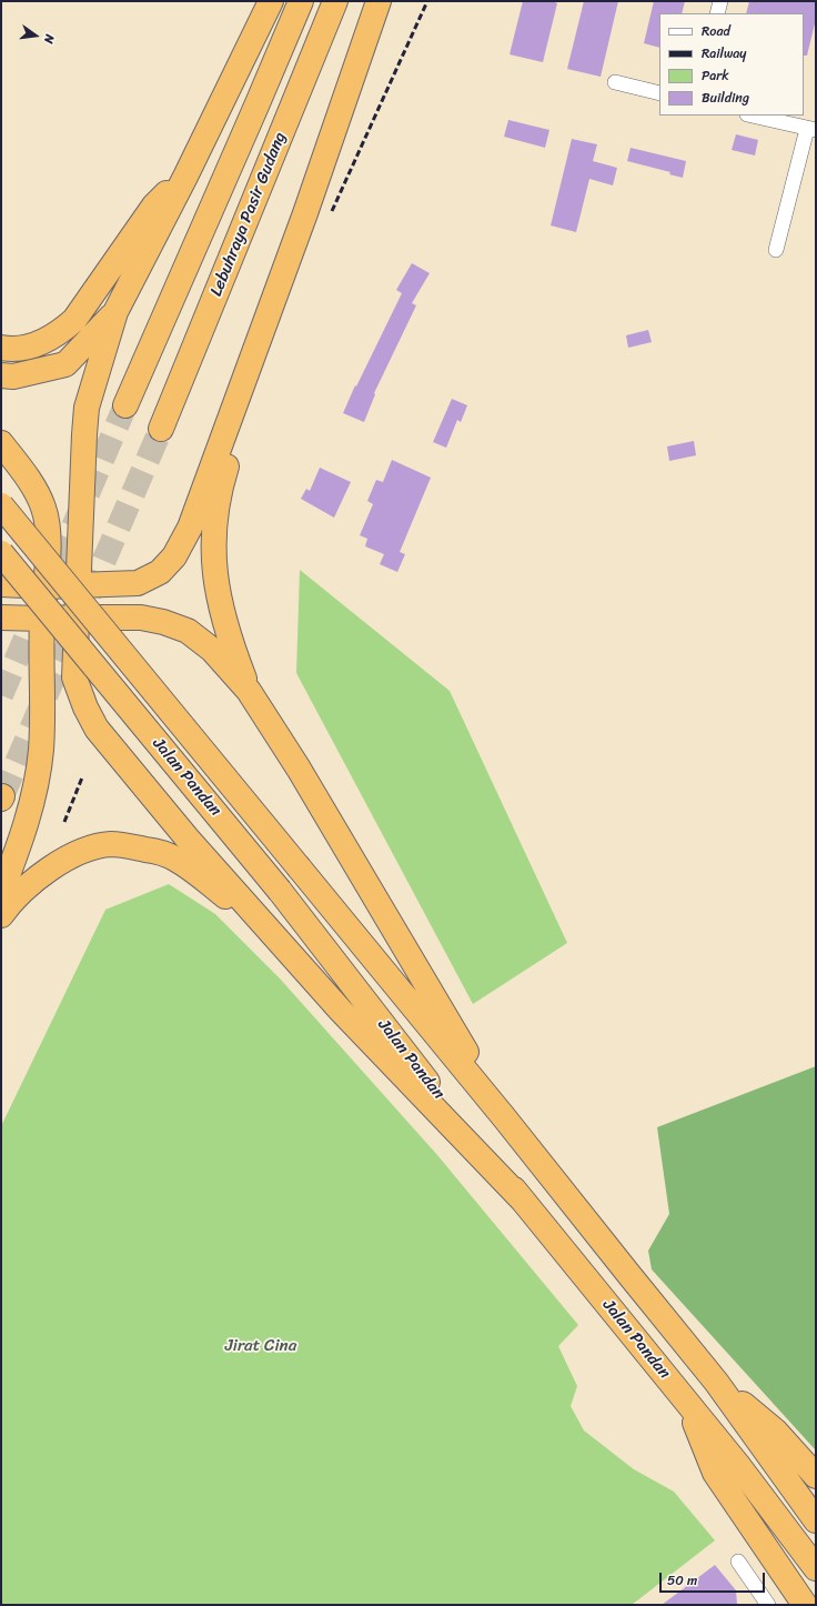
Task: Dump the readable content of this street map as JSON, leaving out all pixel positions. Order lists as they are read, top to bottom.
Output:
{
  "streets": {
    "highway": ["Lebuhraya Pasir Gudang", "Jalan Pandan"]
  },
  "parks": ["Jirat Cina"],
  "legend": [
    "Road",
    "Railway",
    "Park",
    "Building"
  ],
  "scale_bar": "50 m",
  "north": "right"
}
